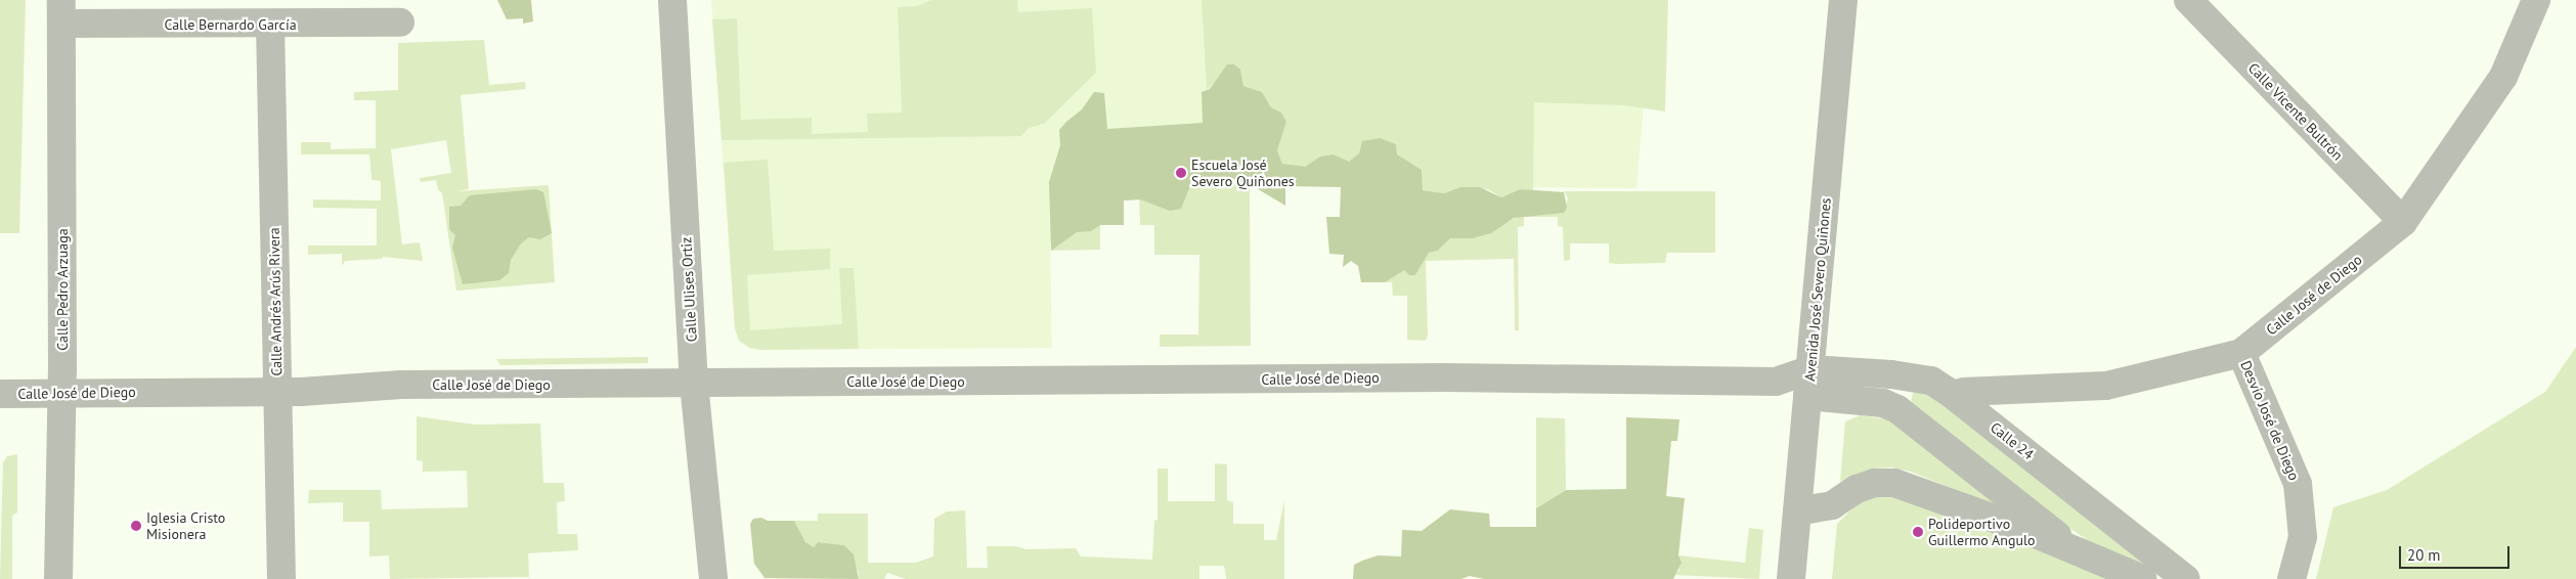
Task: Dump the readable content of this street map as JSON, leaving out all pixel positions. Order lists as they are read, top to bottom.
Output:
{
  "streets": {
    "street": [
      "Calle Bernardo García",
      "Calle Vicente Bultrón",
      "Calle Pedro Arzuaga",
      "Calle Ulises Ortiz",
      "Avenida José Severo Quiñones",
      "Calle José de Diego",
      "Calle Andrés Arús Rivera",
      "Desvío José de Diego",
      "Calle 24"
    ]
  },
  "crossings": [
    ["Calle Bernardo García", "Calle Pedro Arzuaga"],
    ["Calle Bernardo García", "Calle Andrés Arús Rivera"],
    ["Calle Vicente Bultrón", "Calle José de Diego"],
    ["Calle Pedro Arzuaga", "Calle José de Diego"],
    ["Calle Ulises Ortiz", "Calle José de Diego"],
    ["Avenida José Severo Quiñones", "Calle José de Diego"],
    ["Avenida José Severo Quiñones", "Calle 24"],
    ["Calle José de Diego", "Calle Andrés Arús Rivera"],
    ["Calle José de Diego", "Desvío José de Diego"],
    ["Calle José de Diego", "Calle 24"]
  ],
  "places": ["Escuela José Severo Quiñones", "Iglesia Cristo Misionera", "Polideportivo Guillermo Angulo"],
  "scale_bar": "20 m"
}
